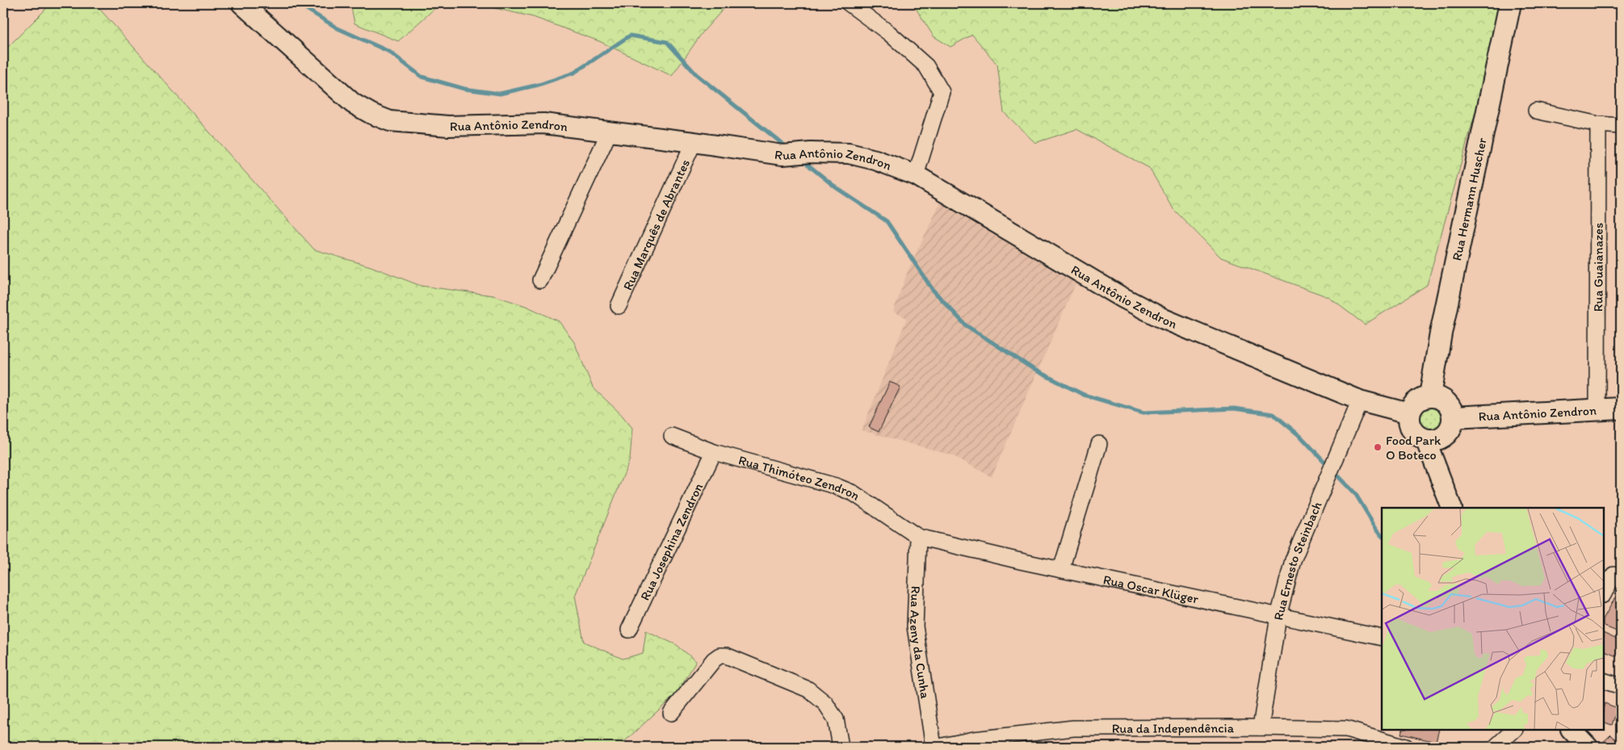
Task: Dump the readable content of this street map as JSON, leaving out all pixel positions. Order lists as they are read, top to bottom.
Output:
{
  "streets": {
    "main road": ["Rua Antônio Zendron", "Rua Hermann Huscher"],
    "street": [
      "Rua Marquês de Abrantes",
      "Rua Guaianazes",
      "Rua Thimóteo Zendron",
      "Rua Josephina Zendron",
      "Rua Ernesto Steinbach",
      "Rua Oscar Klüger",
      "Rua Azeny da Cunha",
      "Rua da Independência"
    ]
  },
  "crossings": [
    ["Rua Antônio Zendron", "Rua Hermann Huscher"],
    ["Rua Antônio Zendron", "Rua Marquês de Abrantes"],
    ["Rua Antônio Zendron", "Rua Guaianazes"],
    ["Rua Antônio Zendron", "Rua Ernesto Steinbach"],
    ["Rua Thimóteo Zendron", "Rua Josephina Zendron"],
    ["Rua Thimóteo Zendron", "Rua Oscar Klüger"],
    ["Rua Thimóteo Zendron", "Rua Azeny da Cunha"],
    ["Rua Ernesto Steinbach", "Rua Oscar Klüger"],
    ["Rua Ernesto Steinbach", "Rua da Independência"],
    ["Rua Oscar Klüger", "Rua Azeny da Cunha"]
  ],
  "places": ["Food Park O Boteco"]
}
